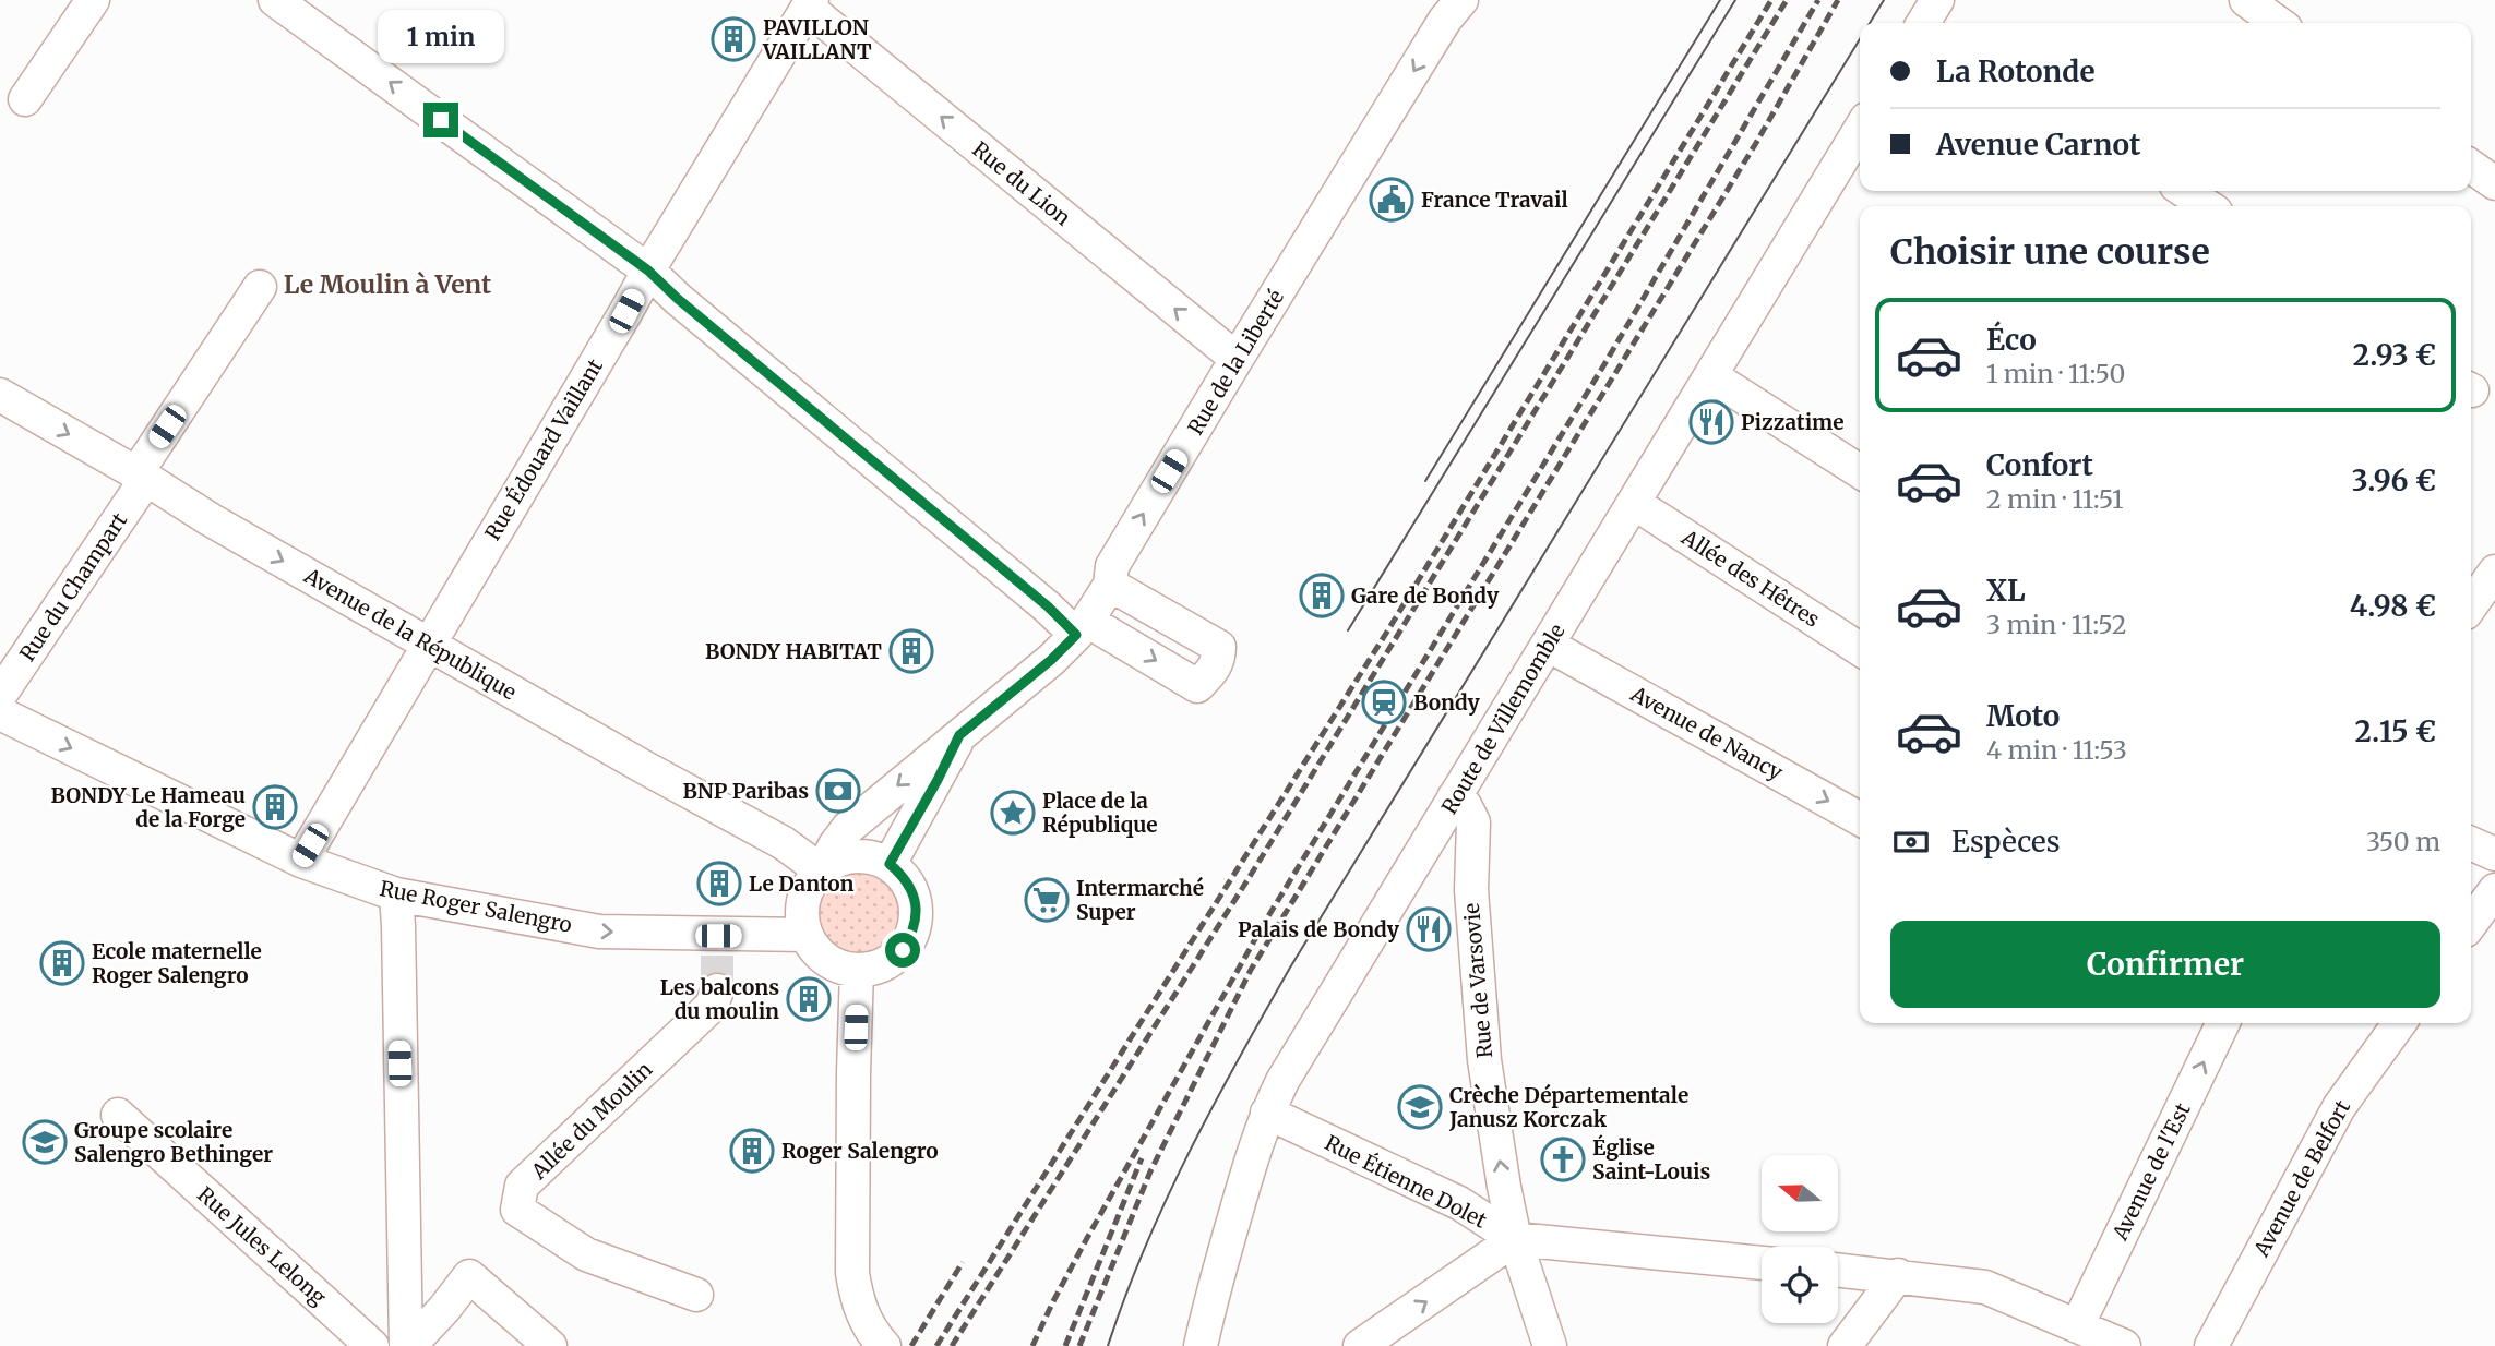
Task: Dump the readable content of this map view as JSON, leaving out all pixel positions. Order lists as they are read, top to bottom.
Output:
{
  "streets": {
    "street": [
      "Rue du Lion",
      "Rue de la Liberté",
      "Rue Édouard Vaillant",
      "Allée des Hêtres",
      "Rue du Champart",
      "Avenue de la République",
      "Route de Villemomble",
      "Avenue de Nancy",
      "Rue Roger Salengro",
      "Rue de Varsovie",
      "Allée du Moulin",
      "Avenue de l'Est",
      "Avenue de Belfort",
      "Rue Étienne Dolet",
      "Rue Jules Lelong"
    ]
  },
  "crossings": [
    ["Rue du Lion", "Rue de la Liberté"],
    ["Rue du Lion", "Rue Édouard Vaillant"],
    ["Rue de la Liberté", "Avenue de la République"],
    ["Rue de la Liberté", "Rue Roger Salengro"],
    ["Rue Édouard Vaillant", "Avenue de la République"],
    ["Rue Édouard Vaillant", "Rue Roger Salengro"],
    ["Allée des Hêtres", "Route de Villemomble"],
    ["Rue du Champart", "Avenue de la République"],
    ["Avenue de la République", "Rue Roger Salengro"],
    ["Route de Villemomble", "Avenue de Nancy"],
    ["Route de Villemomble", "Rue de Varsovie"],
    ["Route de Villemomble", "Rue Étienne Dolet"],
    ["Rue de Varsovie", "Rue Étienne Dolet"]
  ],
  "one_way": [
    "Rue du Lion",
    "Avenue de la République",
    "Avenue de Nancy",
    "Rue Roger Salengro",
    "Rue de Varsovie",
    "Avenue de l'Est"
  ],
  "districts": ["Le Moulin à Vent"],
  "places": {
    "building": [
      "PAVILLON VAILLANT",
      "Gare de Bondy",
      "BONDY HABITAT",
      "BONDY Le Hameau de la Forge",
      "Le Danton",
      "Ecole maternelle Roger Salengro",
      "Les balcons du moulin",
      "Roger Salengro"
    ],
    "public building": ["France Travail"],
    "restaurant": ["Pizzatime", "Palais de Bondy"],
    "station": ["Bondy"],
    "bank": ["BNP Paribas"],
    "place": ["Place de la République"],
    "supermarket": ["Intermarché Super"],
    "school or university": ["Crèche Départementale Janusz Korczak", "Groupe scolaire Salengro Bethinger"],
    "church": ["Église Saint-Louis"]
  },
  "north": "left",
  "page": {
    "bubble": "1 min",
    "banner": ["La Rotonde", "Avenue Carnot"],
    "heading": "Choisir une course",
    "list": [
      {
        "name": "Éco",
        "note": "1 min · 11:50",
        "value": "2.93 €"
      },
      {
        "name": "Confort",
        "note": "2 min · 11:51",
        "value": "3.96 €"
      },
      {
        "name": "XL",
        "note": "3 min · 11:52",
        "value": "4.98 €"
      },
      {
        "name": "Moto",
        "note": "4 min · 11:53",
        "value": "2.15 €"
      }
    ],
    "pay": ["Espèces", "350 m"],
    "buttons": "Confirmer"
  }
}
